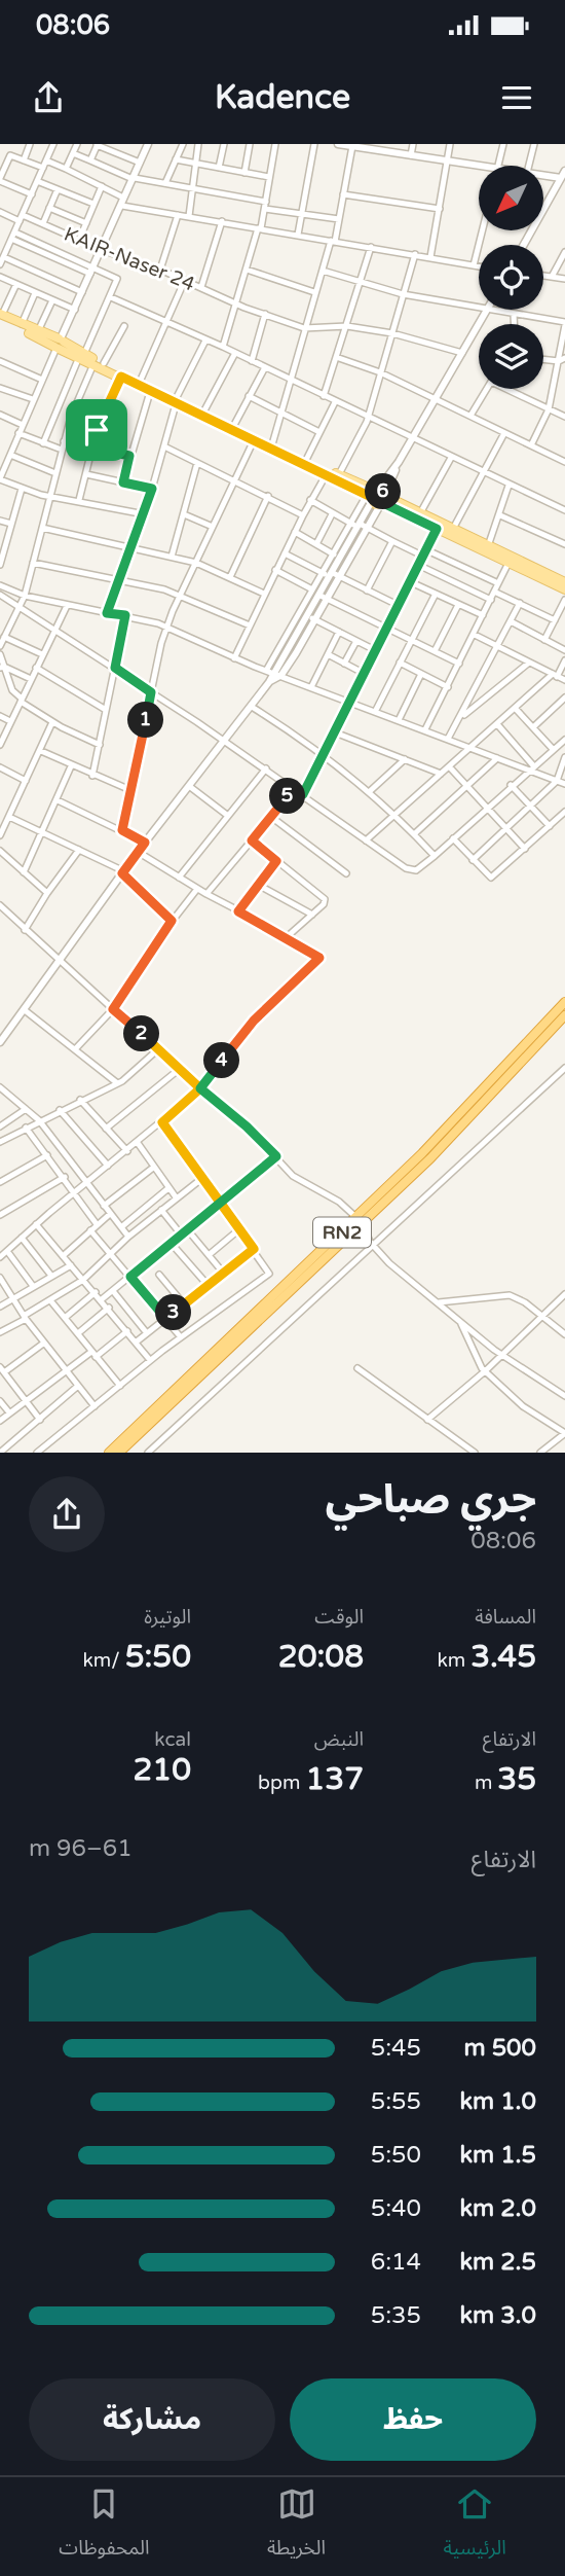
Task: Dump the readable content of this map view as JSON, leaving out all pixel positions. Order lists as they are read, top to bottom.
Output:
{
  "streets": {
    "highway": ["RN2"],
    "street": ["KAIR-Naser 24"]
  },
  "north": "bottom left",
  "page": {
    "status": "08:06",
    "header": "Kadence",
    "pins": [
      "6",
      "1",
      "5",
      "2",
      "4",
      "3"
    ],
    "heading": ["جري صباحي", "08:06"],
    "stats": [
      ["المسافة", "3.45 km"],
      ["الوقت", "20:08"],
      ["الوتيرة", "5:50 /km"],
      ["الارتفاع", "35 m"],
      ["النبض", "137 bpm"],
      ["kcal", "210"]
    ],
    "chart": ["الارتفاع", "61–96 m"],
    "list": [
      {
        "name": "500 m",
        "note": "5:45"
      },
      {
        "name": "1.0 km",
        "note": "5:55"
      },
      {
        "name": "1.5 km",
        "note": "5:50"
      },
      {
        "name": "2.0 km",
        "note": "5:40"
      },
      {
        "name": "2.5 km",
        "note": "6:14"
      },
      {
        "name": "3.0 km",
        "note": "5:35"
      }
    ],
    "buttons": ["حفظ", "مشاركة"],
    "tabs": ["الرئيسية", "الخريطة", "المحفوظات"]
  }
}
